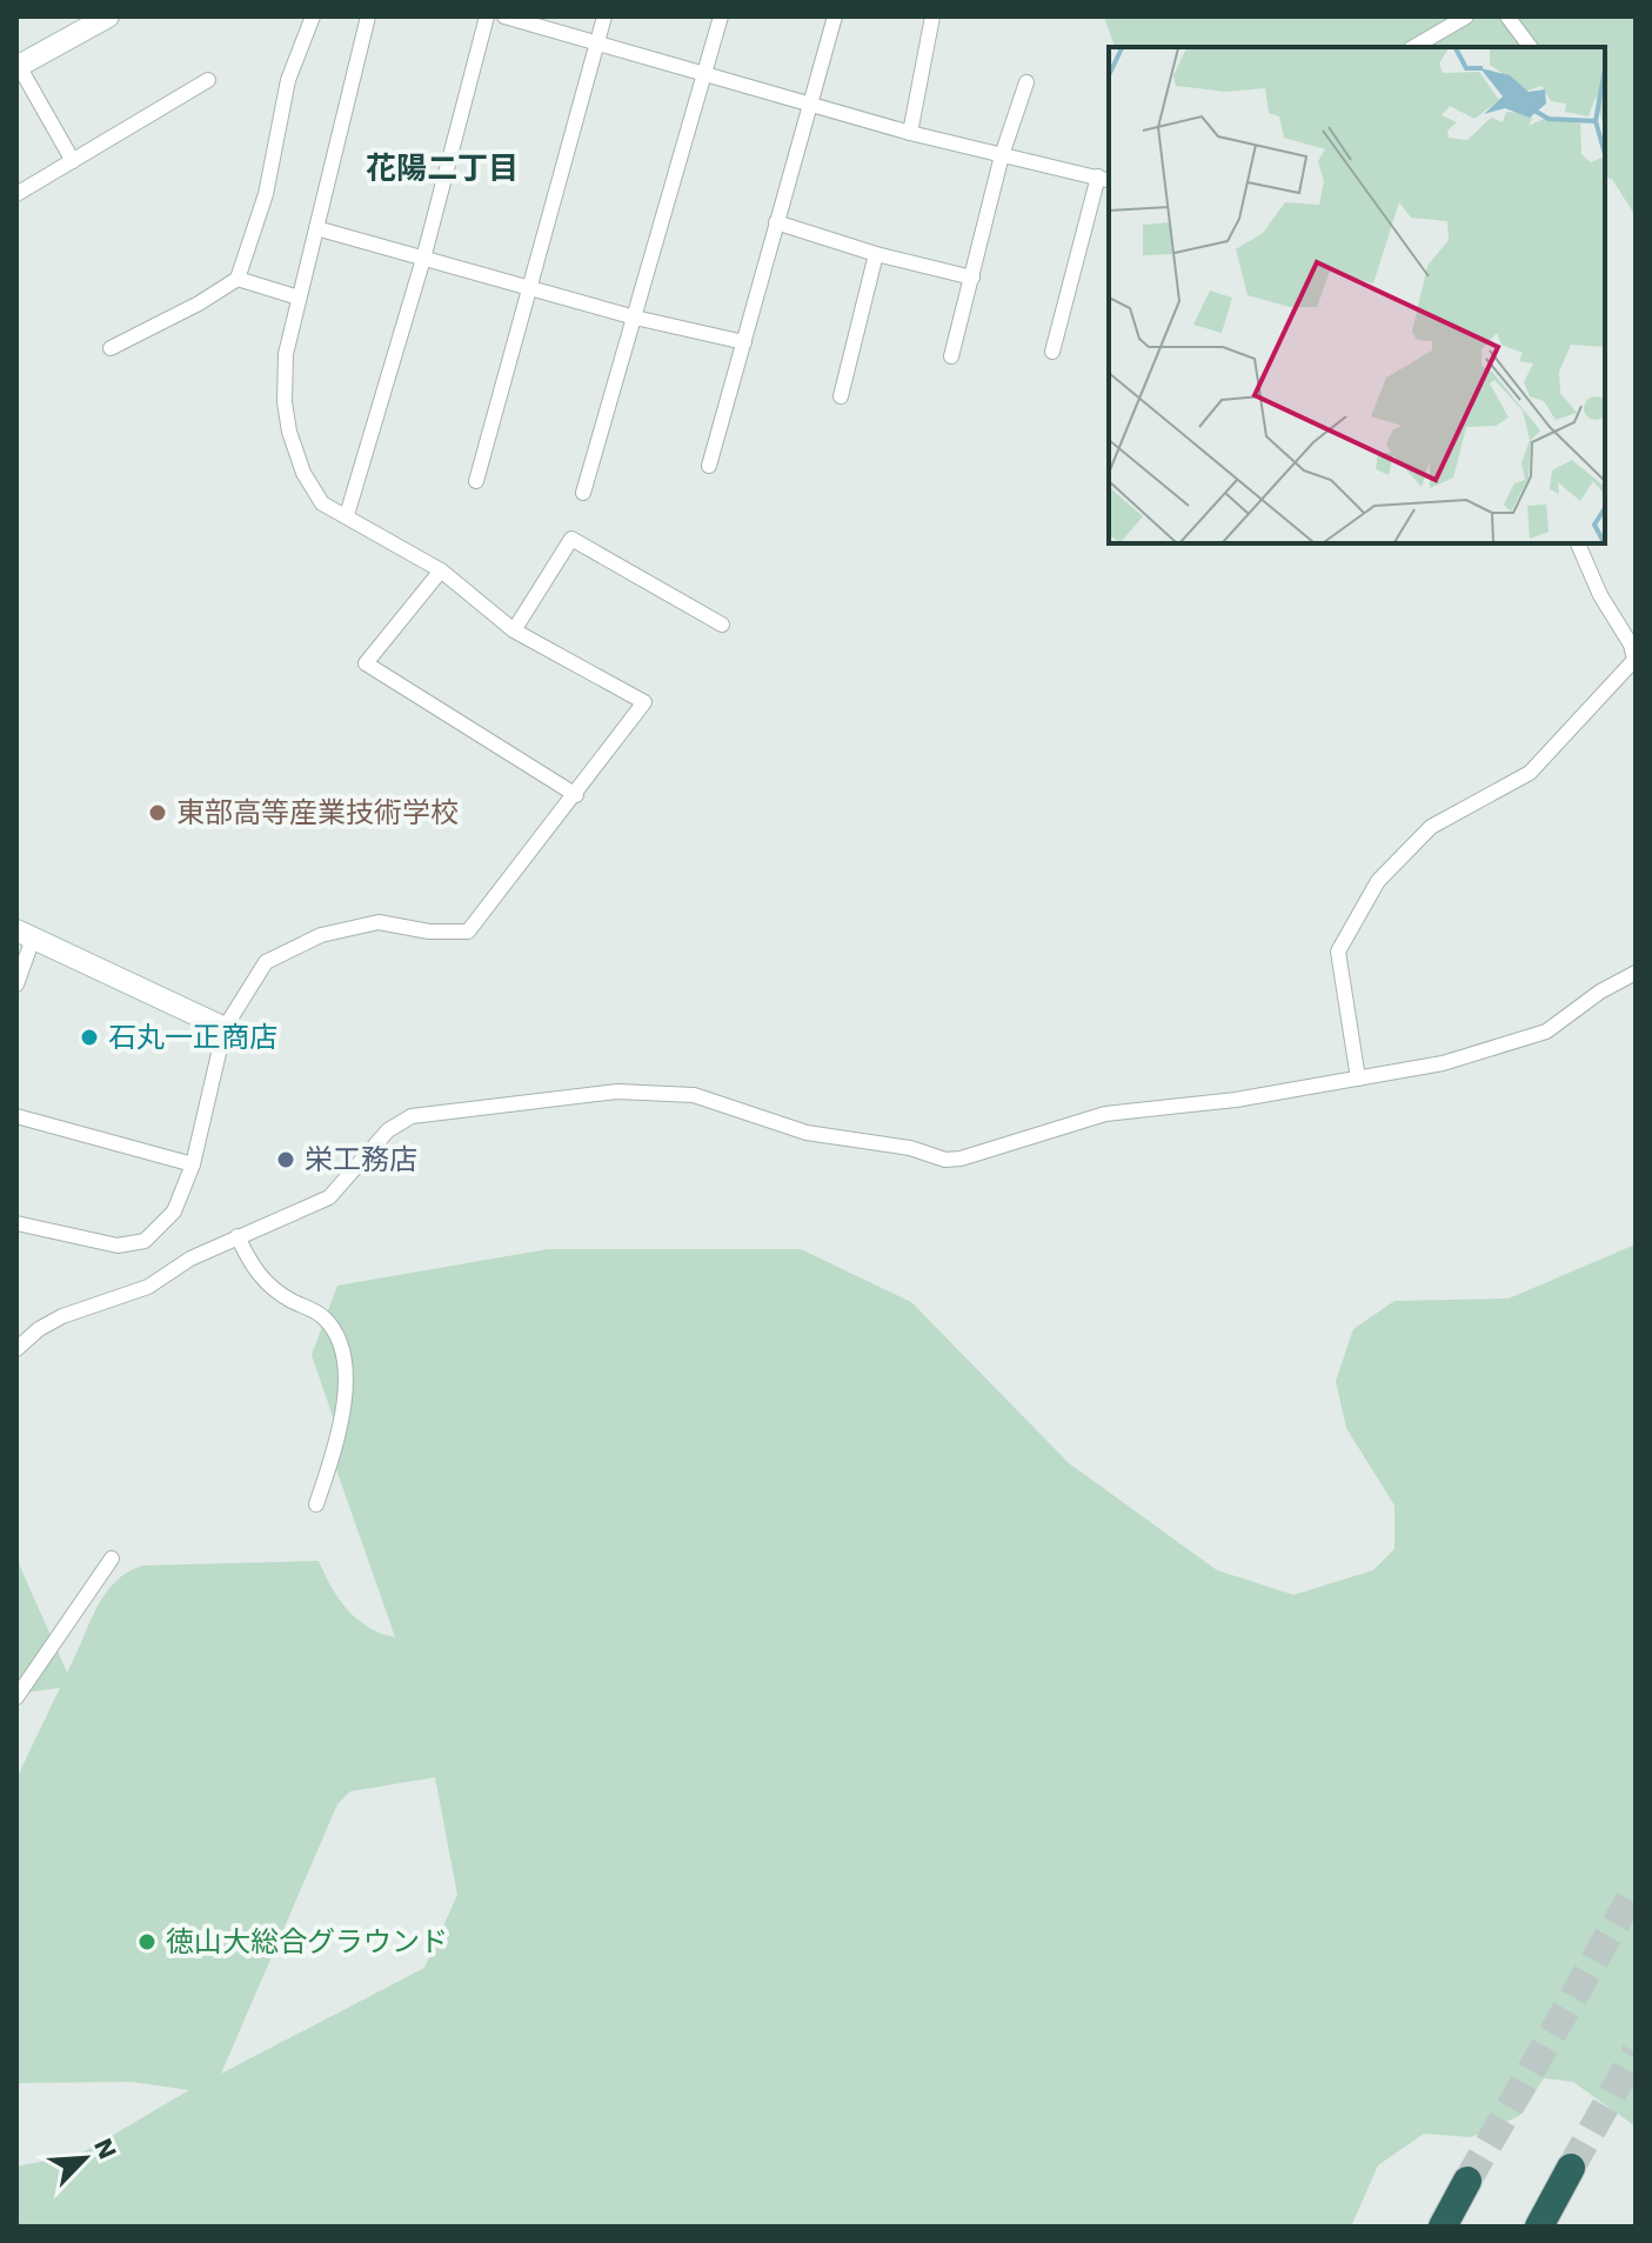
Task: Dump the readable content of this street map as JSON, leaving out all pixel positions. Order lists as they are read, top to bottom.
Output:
{
  "districts": ["花陽二丁目"],
  "places": [
    "東部高等産業技術学校",
    "石丸一正商店",
    "栄工務店",
    "徳山大総合グラウンド"
  ],
  "north": "top right"
}
